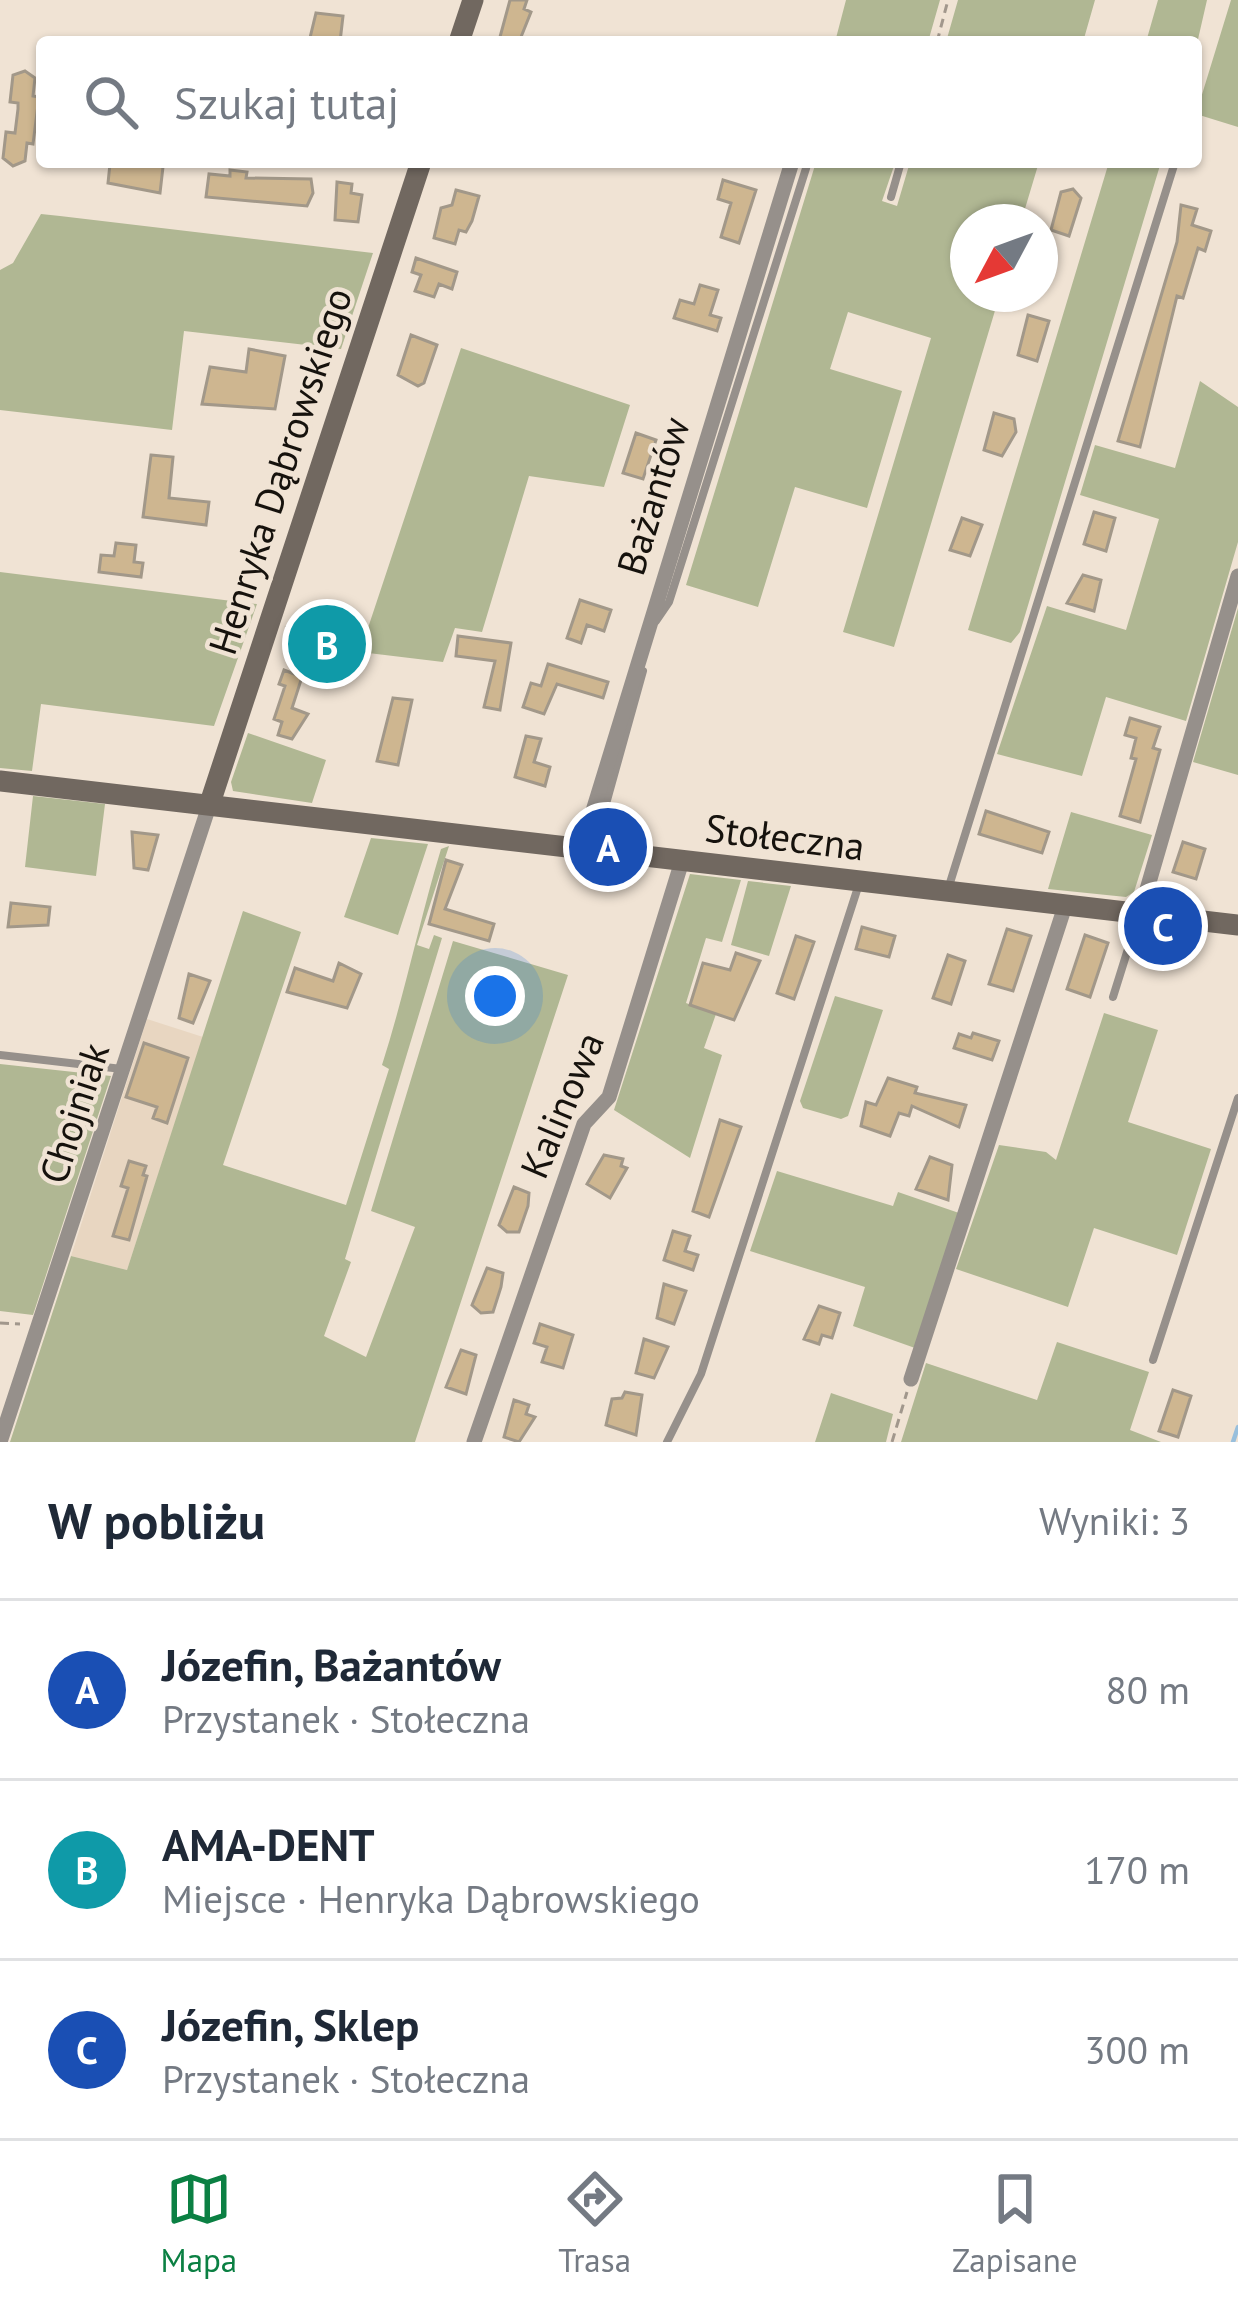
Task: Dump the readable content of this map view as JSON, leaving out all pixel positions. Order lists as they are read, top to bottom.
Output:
{
  "streets": {
    "street": [
      "Henryka Dąbrowskiego",
      "Bażantów",
      "Stołeczna",
      "Kalinowa",
      "Chojniak"
    ]
  },
  "crossings": [
    ["Henryka Dąbrowskiego", "Stołeczna"],
    ["Henryka Dąbrowskiego", "Chojniak"],
    ["Bażantów", "Stołeczna"],
    ["Stołeczna", "Kalinowa"],
    ["Stołeczna", "Chojniak"]
  ],
  "north": "bottom left",
  "page": {
    "search": "Szukaj tutaj",
    "pins": ["B", "A", "C"],
    "heading": ["W pobliżu", "Wyniki: 3"],
    "list": [
      {
        "mark": "A",
        "name": "Józefin, Bażantów",
        "note": "Przystanek · Stołeczna",
        "value": "80 m"
      },
      {
        "mark": "B",
        "name": "AMA-DENT",
        "note": "Miejsce · Henryka Dąbrowskiego",
        "value": "170 m"
      },
      {
        "mark": "C",
        "name": "Józefin, Sklep",
        "note": "Przystanek · Stołeczna",
        "value": "300 m"
      }
    ],
    "nav": ["Mapa", "Trasa", "Zapisane"]
  }
}
